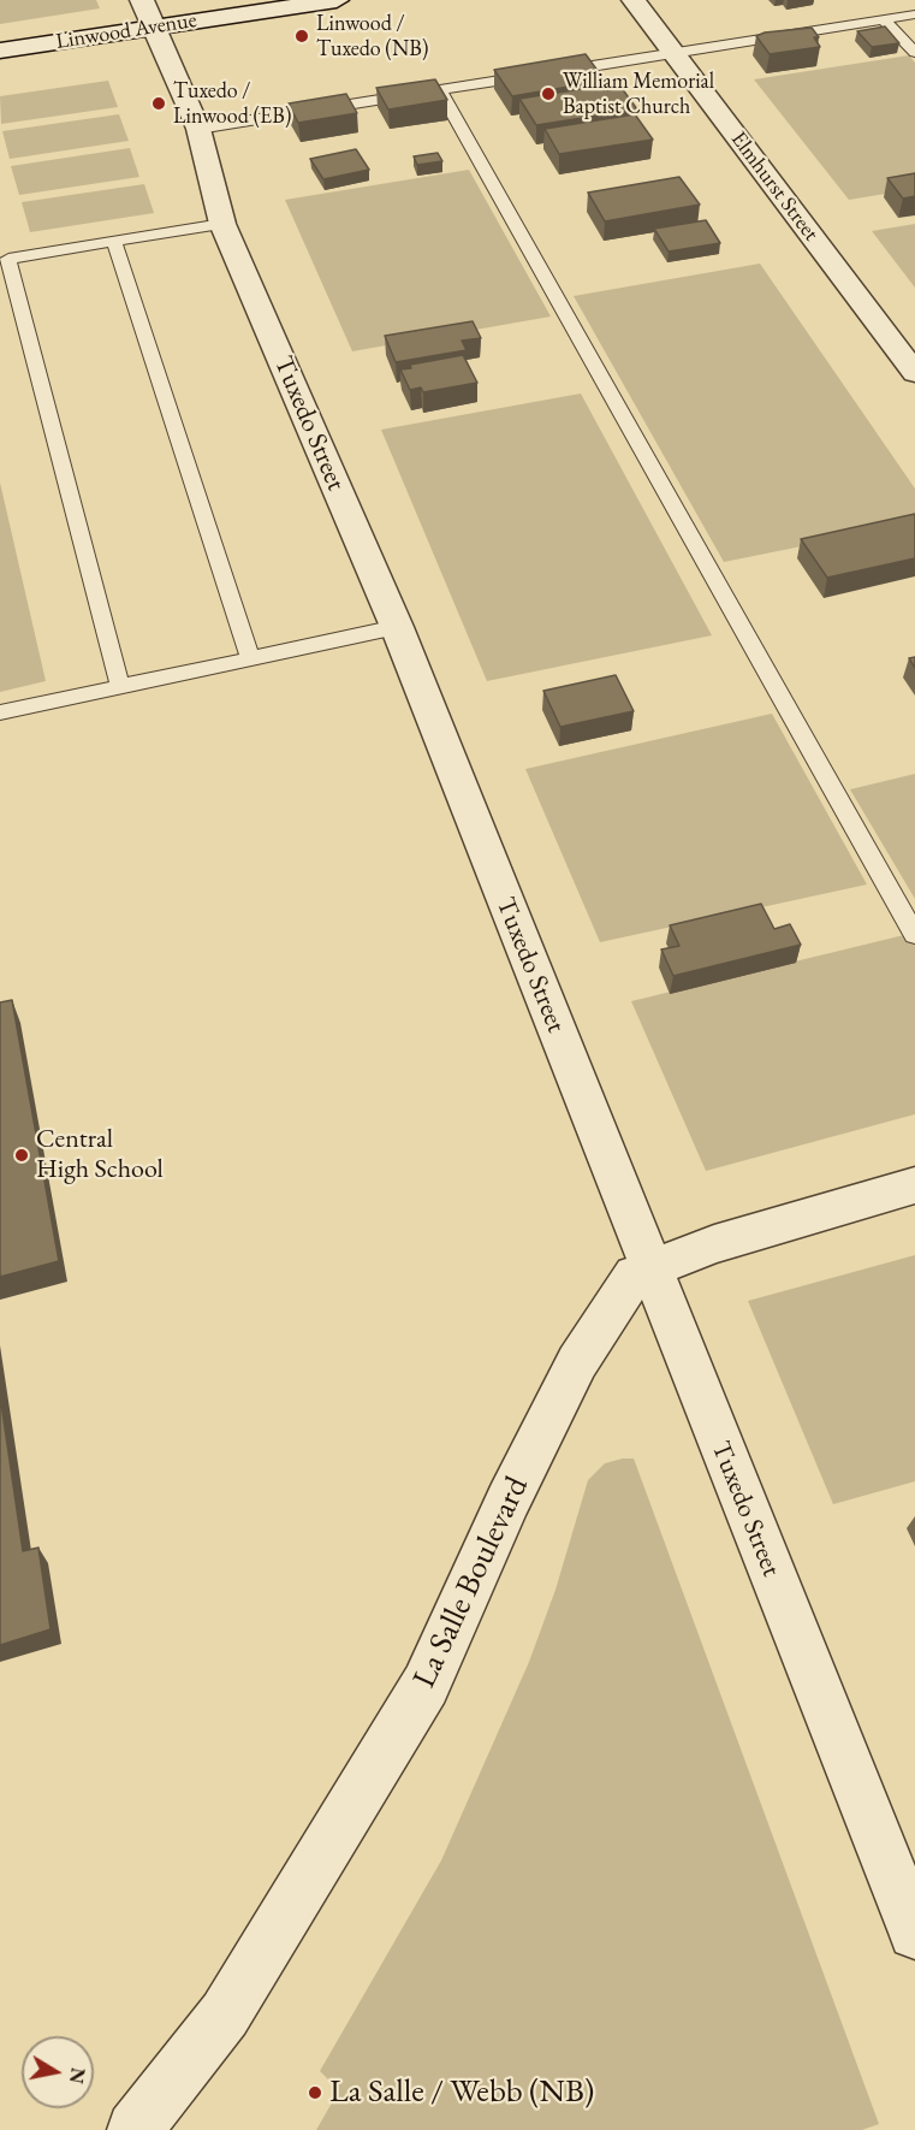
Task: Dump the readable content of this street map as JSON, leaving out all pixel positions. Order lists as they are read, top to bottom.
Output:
{
  "streets": {
    "street": [
      "Linwood Avenue",
      "Elmhurst Street",
      "Tuxedo Street",
      "La Salle Boulevard"
    ]
  },
  "crossings": [
    ["Linwood Avenue", "Tuxedo Street"],
    ["Tuxedo Street", "La Salle Boulevard"]
  ],
  "places": [
    "Linwood / Tuxedo (NB)",
    "William Memorial Baptist Church",
    "Tuxedo / Linwood (EB)",
    "Central High School",
    "La Salle / Webb (NB)"
  ],
  "north": "right"
}
